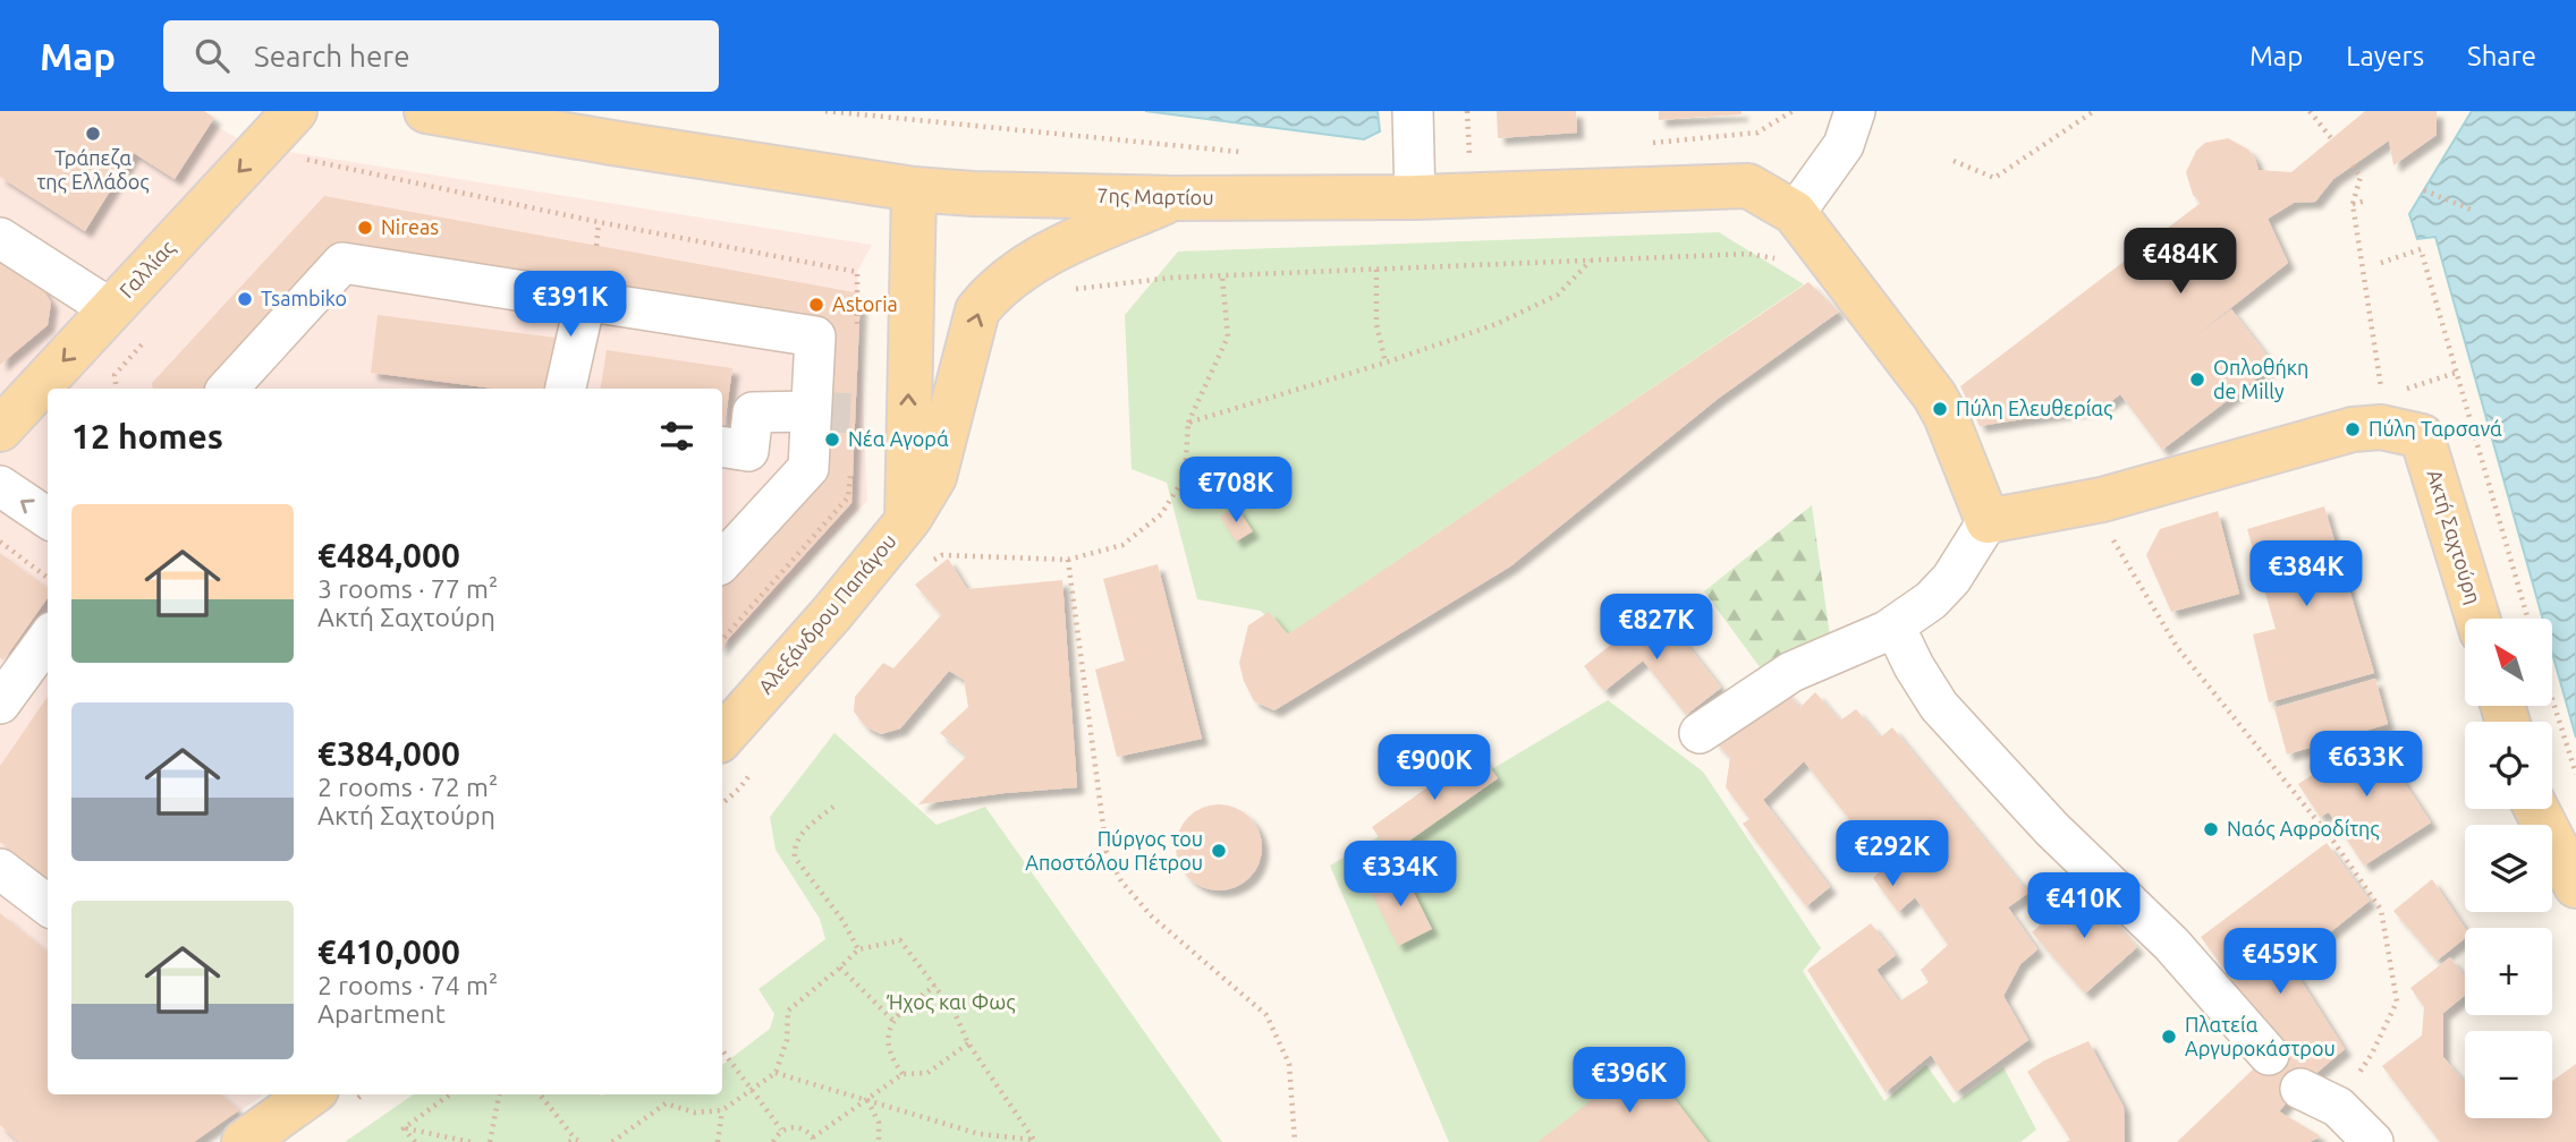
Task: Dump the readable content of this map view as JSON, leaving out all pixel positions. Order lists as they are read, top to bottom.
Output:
{
  "streets": {
    "main road": [
      "7ης Μαρτίου",
      "Γαλλίας",
      "Ακτή Σαχτούρη",
      "Αλεξάνδρου Παπάγου"
    ]
  },
  "crossings": [
    ["7ης Μαρτίου", "Αλεξάνδρου Παπάγου"]
  ],
  "one_way": ["Γαλλίας", "Αλεξάνδρου Παπάγου"],
  "parks": ["Ήχος και Φως"],
  "places": [
    "Τράπεζα της Ελλάδος",
    "Nireas",
    "Tsambiko",
    "Astoria",
    "Οπλοθήκη de Milly",
    "Πύλη Ελευθερίας",
    "Πύλη Ταρσανά",
    "Νέα Αγορά",
    "Ναός Αφροδίτης",
    "Πύργος του Αποστόλου Πέτρου",
    "Πλατεία Αργυροκάστρου"
  ],
  "north": "top left",
  "page": {
    "header": "Map",
    "search": "Search here",
    "nav": ["Map", "Layers", "Share"],
    "price": [
      "€484K",
      "€391K",
      "€708K",
      "€384K",
      "€827K",
      "€633K",
      "€900K",
      "€292K",
      "€334K",
      "€410K",
      "€459K",
      "€396K"
    ],
    "heading": "12 homes",
    "list": [
      {
        "name": "€484,000",
        "note": "3 rooms · 77 m² · Ακτή Σαχτούρη"
      },
      {
        "name": "€384,000",
        "note": "2 rooms · 72 m² · Ακτή Σαχτούρη"
      },
      {
        "name": "€410,000",
        "note": "2 rooms · 74 m² · Apartment"
      }
    ],
    "map_buttons": ["+", "−"]
  }
}
